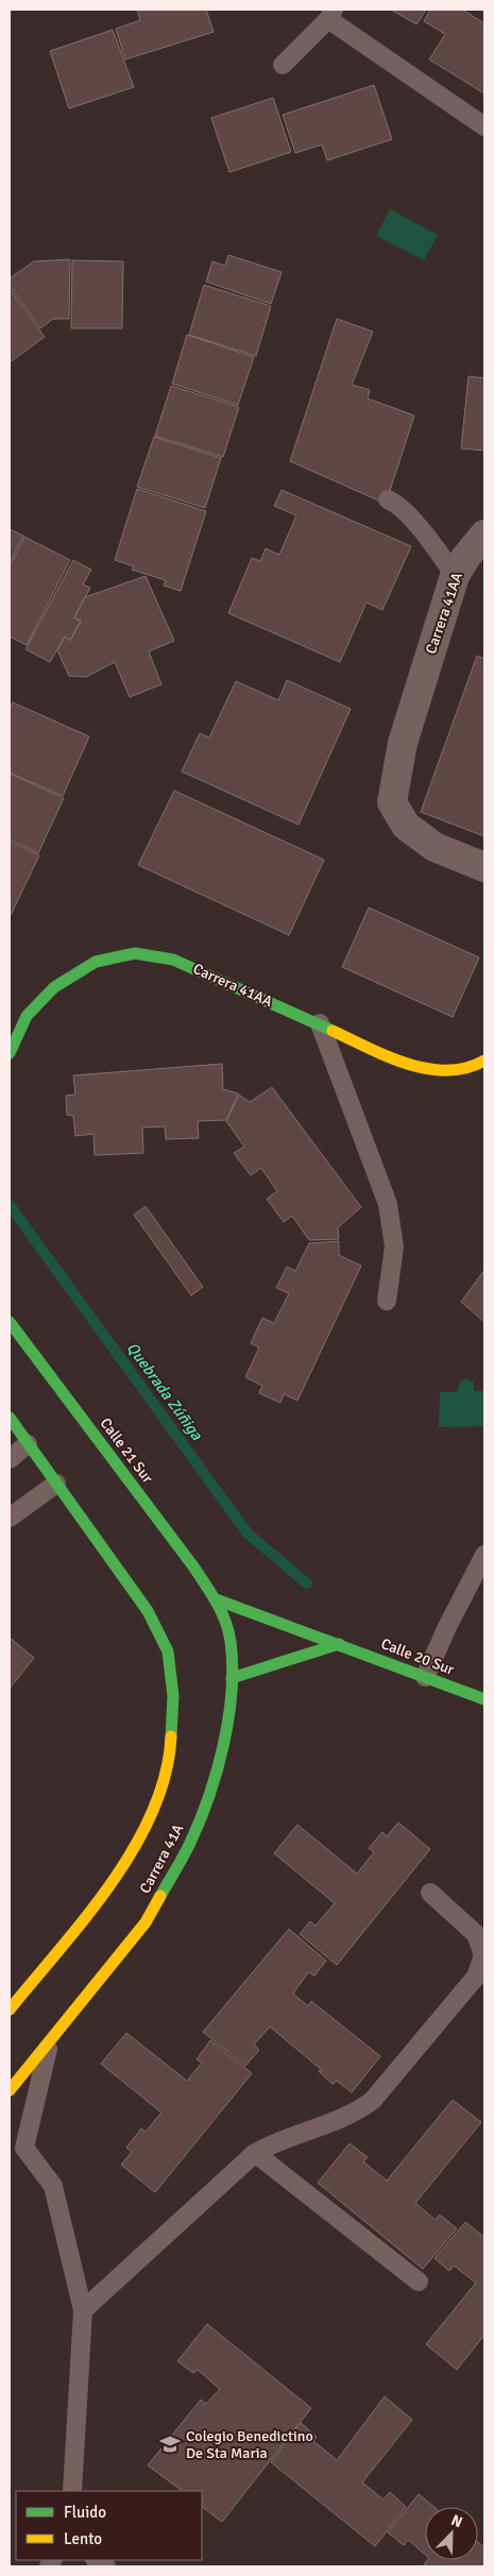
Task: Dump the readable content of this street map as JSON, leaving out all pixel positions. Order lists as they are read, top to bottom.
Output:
{
  "streets": {
    "street": [
      "Carrera 41AA",
      "Calle 21 Sur",
      "Calle 20 Sur",
      "Carrera 41A"
    ]
  },
  "crossings": [
    ["Calle 21 Sur", "Calle 20 Sur"],
    ["Calle 21 Sur", "Carrera 41A"],
    ["Calle 20 Sur", "Carrera 41A"]
  ],
  "water": ["Quebrada Zúñiga"],
  "places": {
    "school or university": ["Colegio Benedictino De Sta Maria"]
  },
  "legend": ["Fluido", "Lento"],
  "north": "top right"
}
